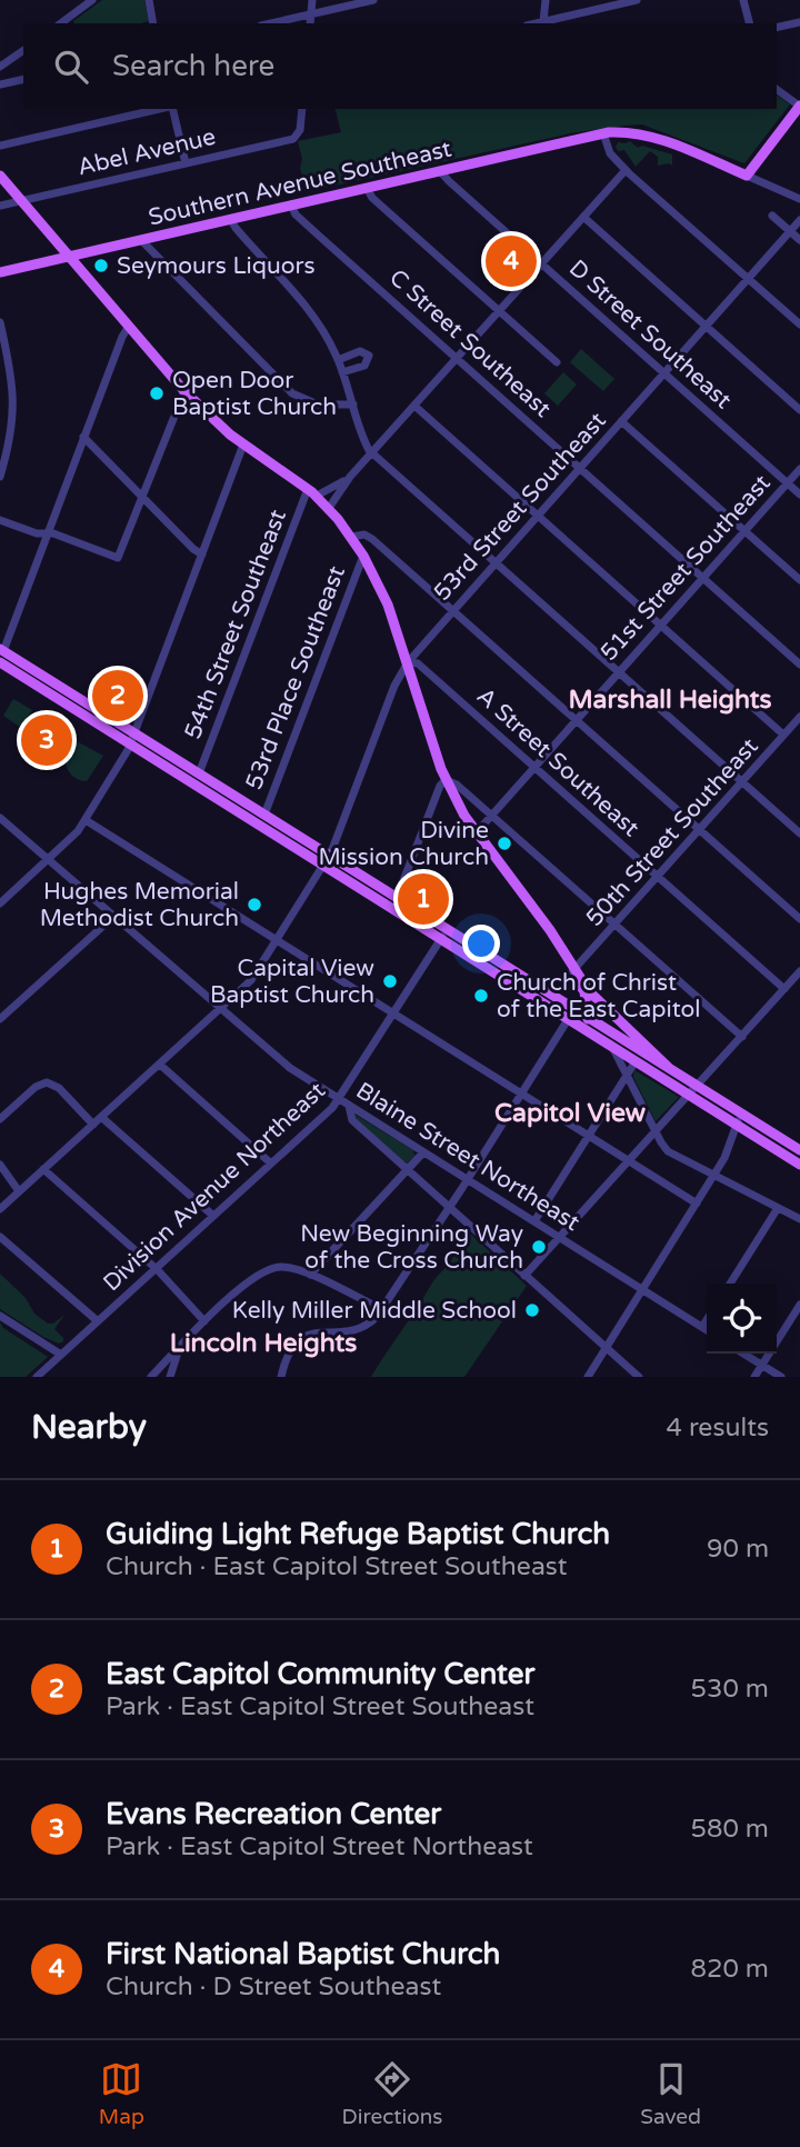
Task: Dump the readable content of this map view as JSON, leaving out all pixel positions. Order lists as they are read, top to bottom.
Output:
{
  "streets": {
    "main road": ["Southern Avenue Southeast"],
    "street": [
      "Abel Avenue",
      "D Street Southeast",
      "C Street Southeast",
      "53rd Street Southeast",
      "51st Street Southeast",
      "54th Street Southeast",
      "53rd Place Southeast",
      "A Street Southeast",
      "50th Street Southeast",
      "Blaine Street Northeast",
      "Division Avenue Northeast"
    ]
  },
  "crossings": [
    ["Southern Avenue Southeast", "D Street Southeast"],
    ["Southern Avenue Southeast", "C Street Southeast"],
    ["D Street Southeast", "53rd Street Southeast"],
    ["D Street Southeast", "51st Street Southeast"],
    ["D Street Southeast", "54th Street Southeast"],
    ["C Street Southeast", "53rd Street Southeast"],
    ["C Street Southeast", "51st Street Southeast"],
    ["C Street Southeast", "54th Street Southeast"],
    ["53rd Street Southeast", "A Street Southeast"],
    ["53rd Street Southeast", "Blaine Street Northeast"],
    ["51st Street Southeast", "A Street Southeast"],
    ["A Street Southeast", "50th Street Southeast"],
    ["Blaine Street Northeast", "Division Avenue Northeast"]
  ],
  "districts": ["Marshall Heights", "Capitol View", "Lincoln Heights"],
  "places": [
    "Seymours Liquors",
    "Open Door Baptist Church",
    "Divine Mission Church",
    "Hughes Memorial Methodist Church",
    "Capital View Baptist Church",
    "Church of Christ of the East Capitol",
    "New Beginning Way of the Cross Church",
    "Kelly Miller Middle School"
  ],
  "page": {
    "search": "Search here",
    "pins": [
      "4",
      "2",
      "3",
      "1"
    ],
    "heading": ["Nearby", "4 results"],
    "list": [
      {
        "mark": "1",
        "name": "Guiding Light Refuge Baptist Church",
        "note": "Church · East Capitol Street Southeast",
        "value": "90 m"
      },
      {
        "mark": "2",
        "name": "East Capitol Community Center",
        "note": "Park · East Capitol Street Southeast",
        "value": "530 m"
      },
      {
        "mark": "3",
        "name": "Evans Recreation Center",
        "note": "Park · East Capitol Street Northeast",
        "value": "580 m"
      },
      {
        "mark": "4",
        "name": "First National Baptist Church",
        "note": "Church · D Street Southeast",
        "value": "820 m"
      }
    ],
    "nav": ["Map", "Directions", "Saved"]
  }
}
